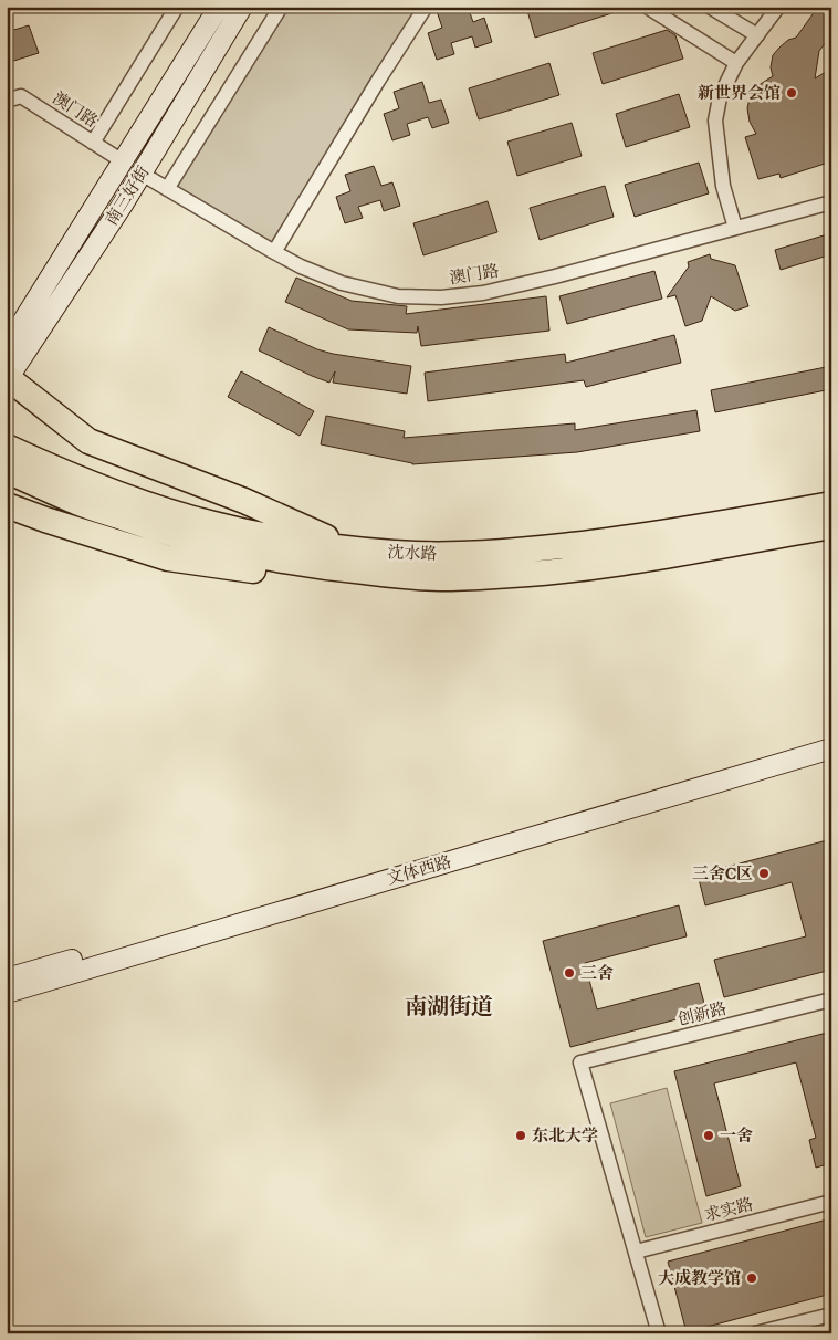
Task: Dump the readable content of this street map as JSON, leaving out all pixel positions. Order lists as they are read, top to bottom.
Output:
{
  "streets": {
    "highway": ["沈水路"],
    "street": [
      "澳门路",
      "南三好街",
      "文体西路",
      "创新路",
      "求实路"
    ]
  },
  "crossings": [
    ["澳门路", "南三好街"],
    ["创新路", "求实路"]
  ],
  "districts": ["南湖街道"],
  "places": [
    "新世界会馆",
    "三舍C区",
    "三舍",
    "东北大学",
    "一舍",
    "大成教学馆"
  ]
}
